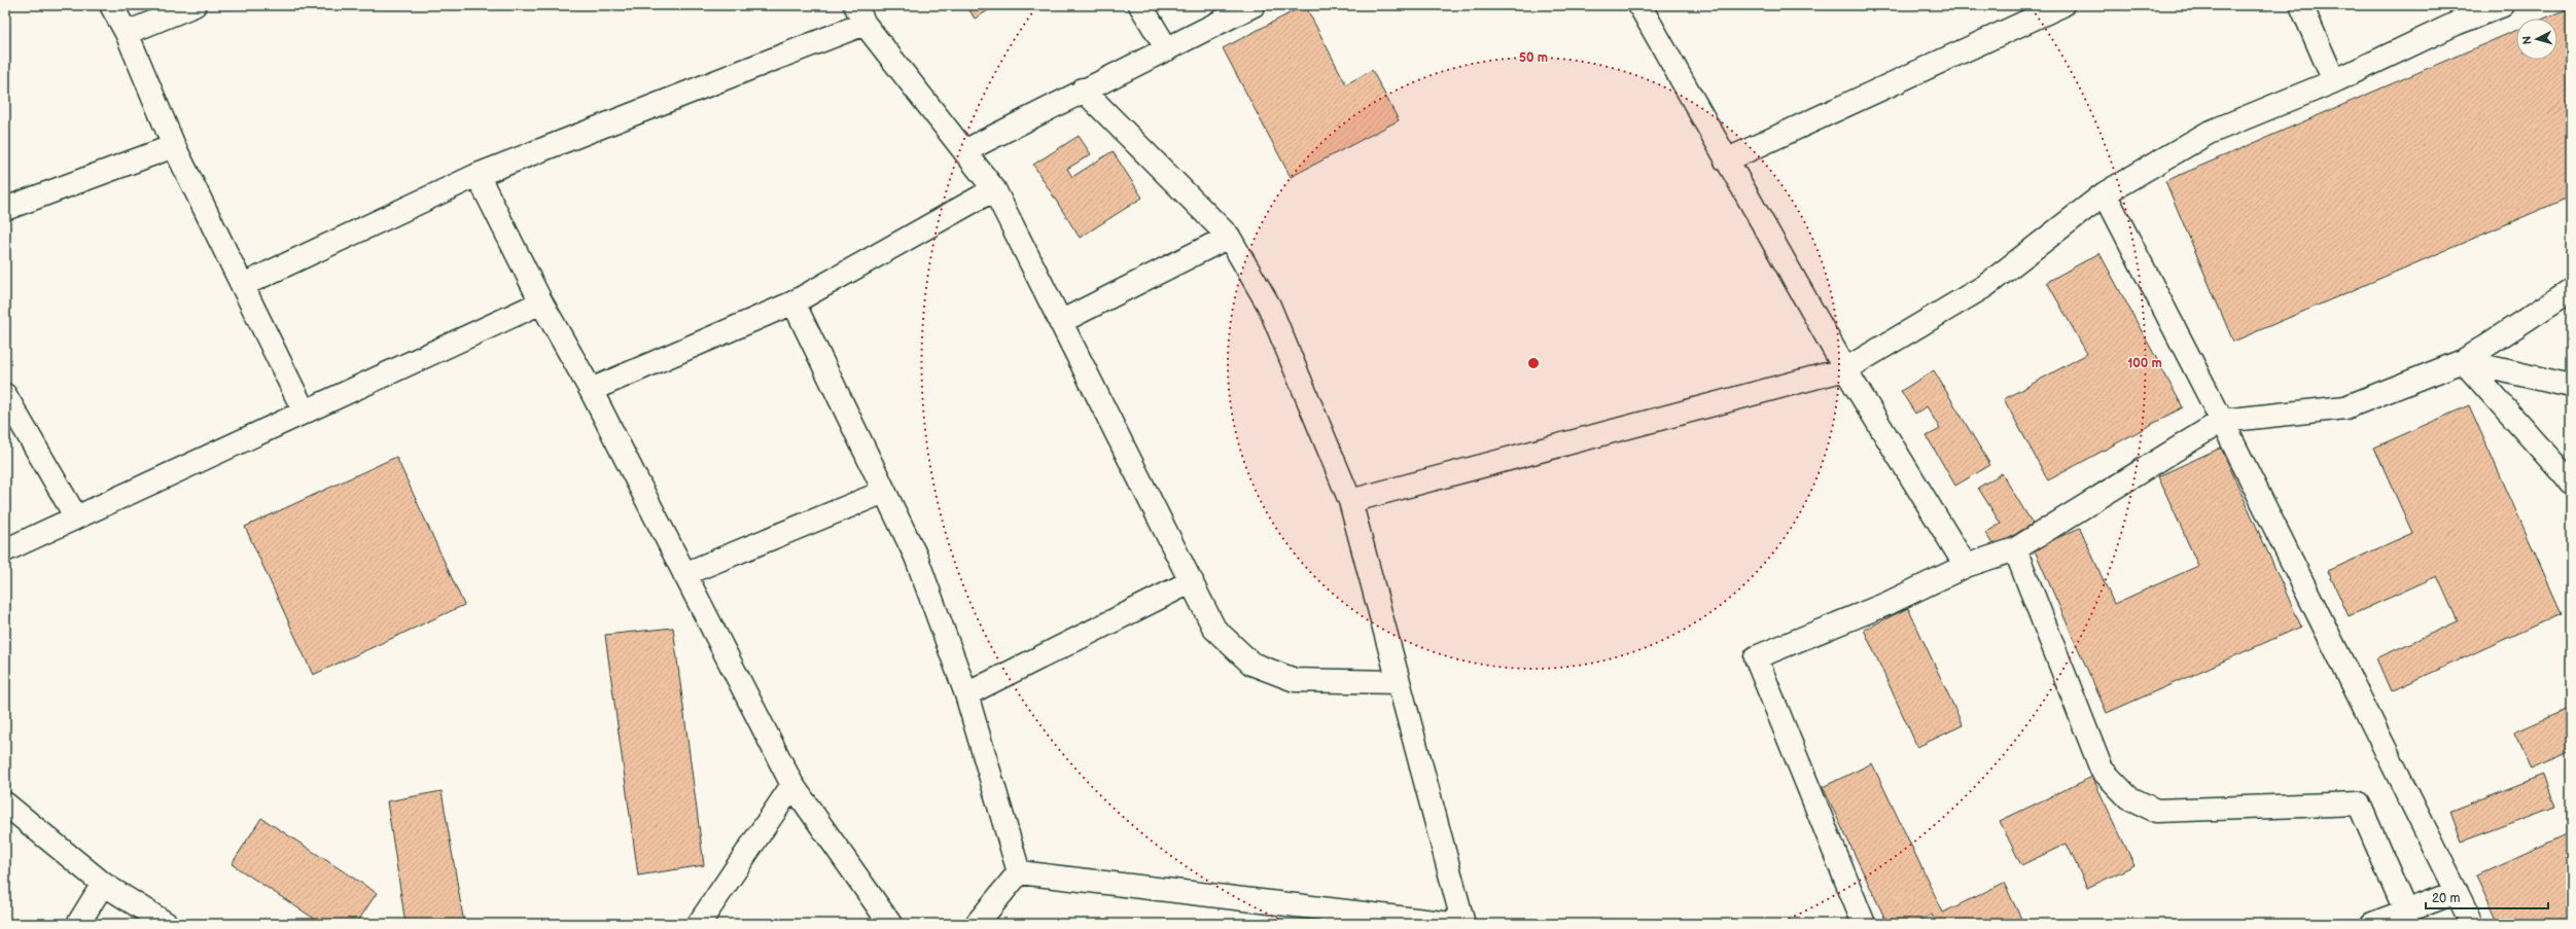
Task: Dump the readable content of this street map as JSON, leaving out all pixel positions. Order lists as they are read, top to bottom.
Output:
{
  "scale_bar": "20 m",
  "north": "left",
  "rings": ["50 m", "100 m"]
}
